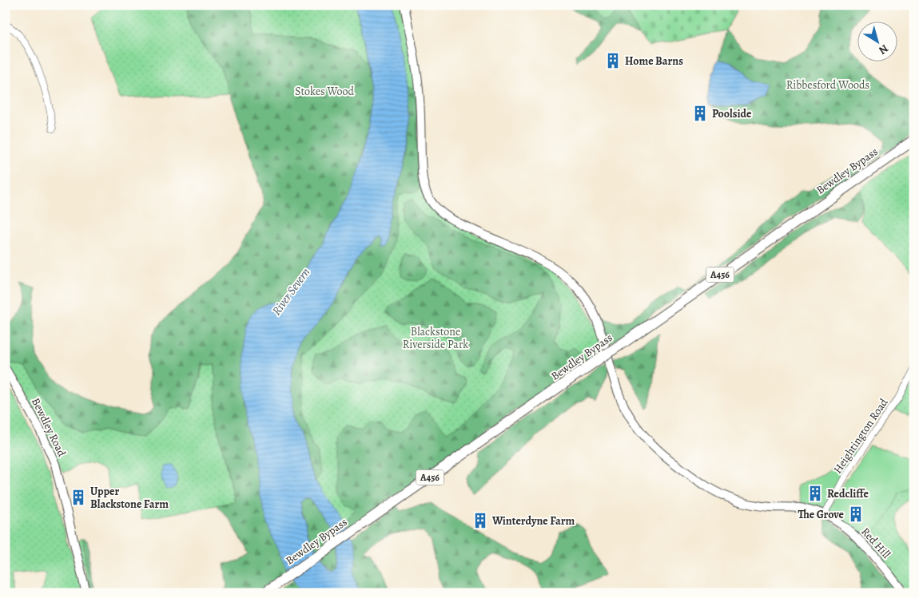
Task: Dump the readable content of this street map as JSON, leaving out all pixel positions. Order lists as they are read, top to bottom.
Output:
{
  "streets": {
    "highway": ["Bewdley Bypass", "A456"],
    "main road": ["Bewdley Road", "Red Hill"],
    "street": ["Heightington Road"]
  },
  "crossings": [
    ["Heightington Road", "Red Hill"]
  ],
  "water": ["River Severn"],
  "parks": ["Ribbesford Woods", "Stokes Wood", "Blackstone Riverside Park"],
  "places": {
    "building": [
      "Home Barns",
      "Poolside",
      "Redcliffe",
      "Upper Blackstone Farm",
      "The Grove",
      "Winterdyne Farm"
    ]
  },
  "north": "bottom right"
}
